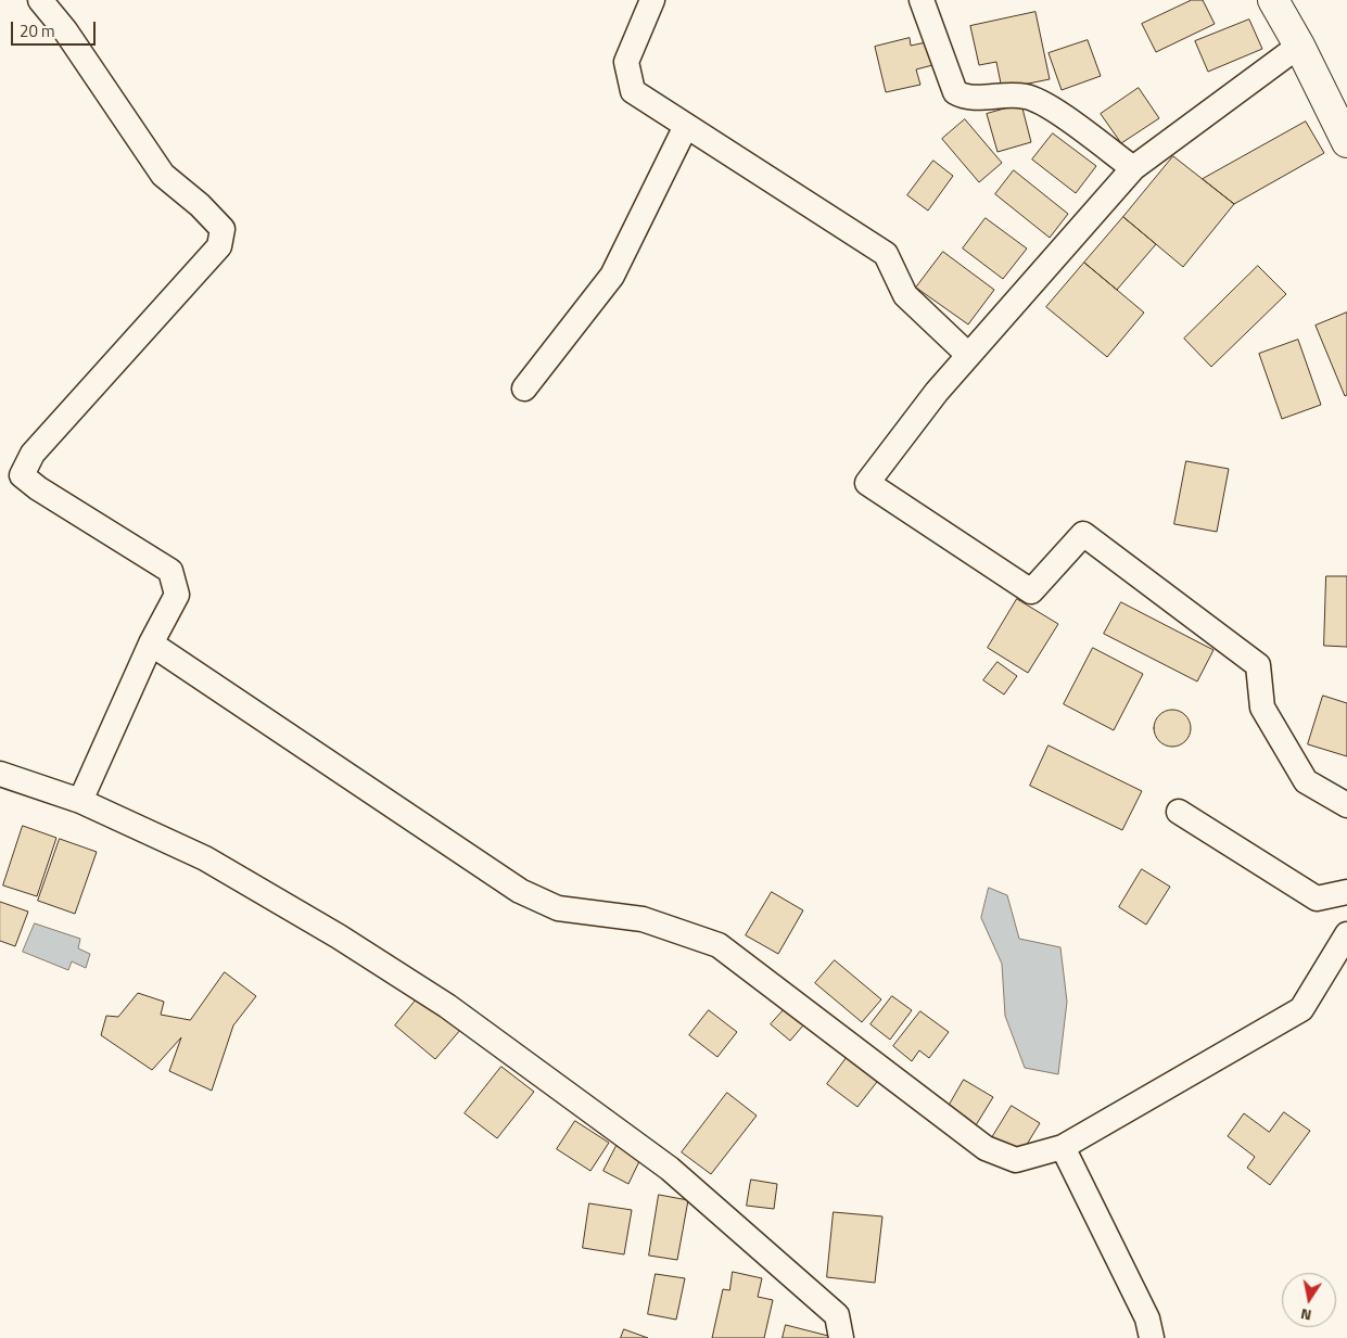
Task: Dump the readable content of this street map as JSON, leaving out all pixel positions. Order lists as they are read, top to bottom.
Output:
{
  "scale_bar": "20 m",
  "north": "bottom"
}
